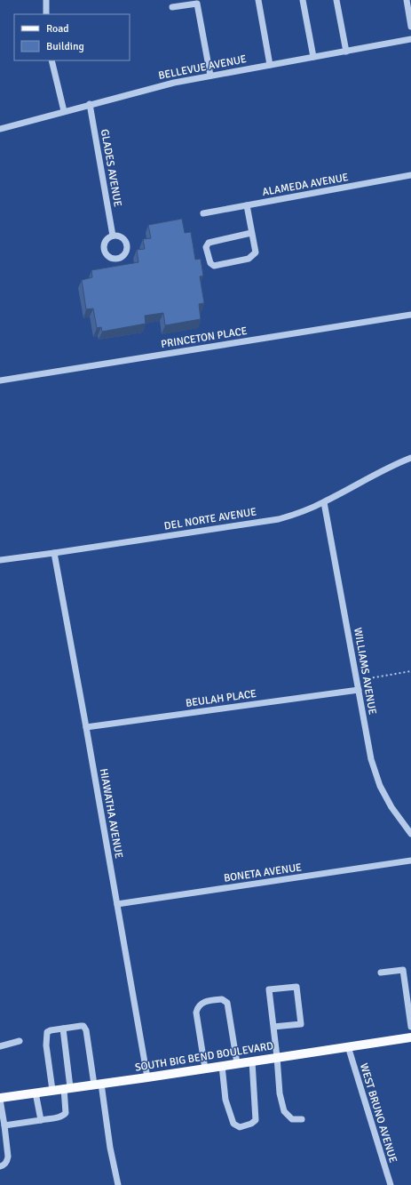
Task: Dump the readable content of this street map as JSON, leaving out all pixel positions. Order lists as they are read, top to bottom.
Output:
{
  "streets": {
    "main road": ["SOUTH BIG BEND BOULEVARD"],
    "street": [
      "BELLEVUE AVENUE",
      "GLADES AVENUE",
      "ALAMEDA AVENUE",
      "PRINCETON PLACE",
      "DEL NORTE AVENUE",
      "WILLIAMS AVENUE",
      "BEULAH PLACE",
      "HIAWATHA AVENUE",
      "BONETA AVENUE",
      "WEST BRUNO AVENUE"
    ]
  },
  "crossings": [
    ["BELLEVUE AVENUE", "GLADES AVENUE"],
    ["DEL NORTE AVENUE", "WILLIAMS AVENUE"],
    ["DEL NORTE AVENUE", "HIAWATHA AVENUE"],
    ["WILLIAMS AVENUE", "BEULAH PLACE"],
    ["BEULAH PLACE", "HIAWATHA AVENUE"],
    ["HIAWATHA AVENUE", "BONETA AVENUE"],
    ["HIAWATHA AVENUE", "SOUTH BIG BEND BOULEVARD"],
    ["SOUTH BIG BEND BOULEVARD", "WEST BRUNO AVENUE"]
  ],
  "legend": ["Road", "Building"]
}
